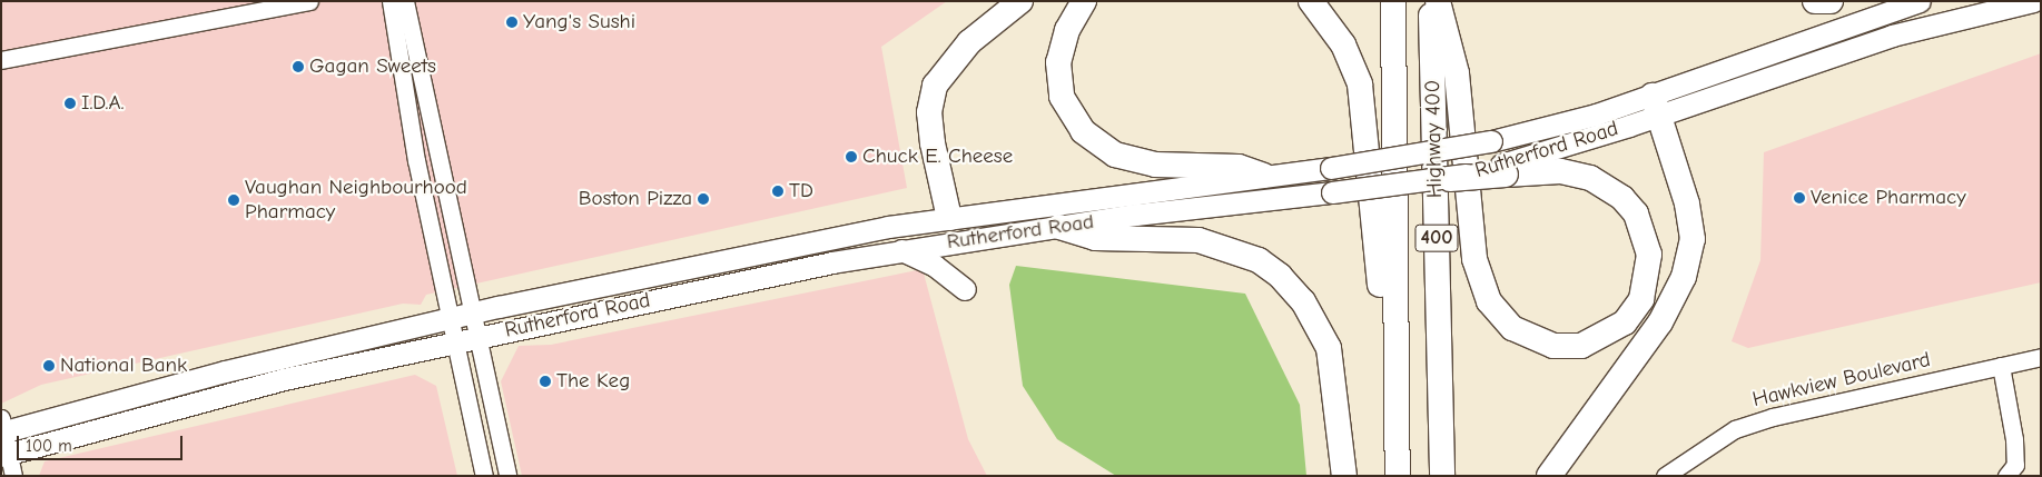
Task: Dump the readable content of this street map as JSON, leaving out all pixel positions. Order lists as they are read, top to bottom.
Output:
{
  "streets": {
    "highway": ["Highway 400", "400"],
    "main road": ["Rutherford Road"],
    "street": ["Hawkview Boulevard"]
  },
  "places": [
    "Yang's Sushi",
    "Gagan Sweets",
    "I.D.A.",
    "Chuck E. Cheese",
    "TD",
    "Venice Pharmacy",
    "Boston Pizza",
    "Vaughan Neighbourhood Pharmacy",
    "National Bank",
    "The Keg"
  ],
  "scale_bar": "100 m"
}
